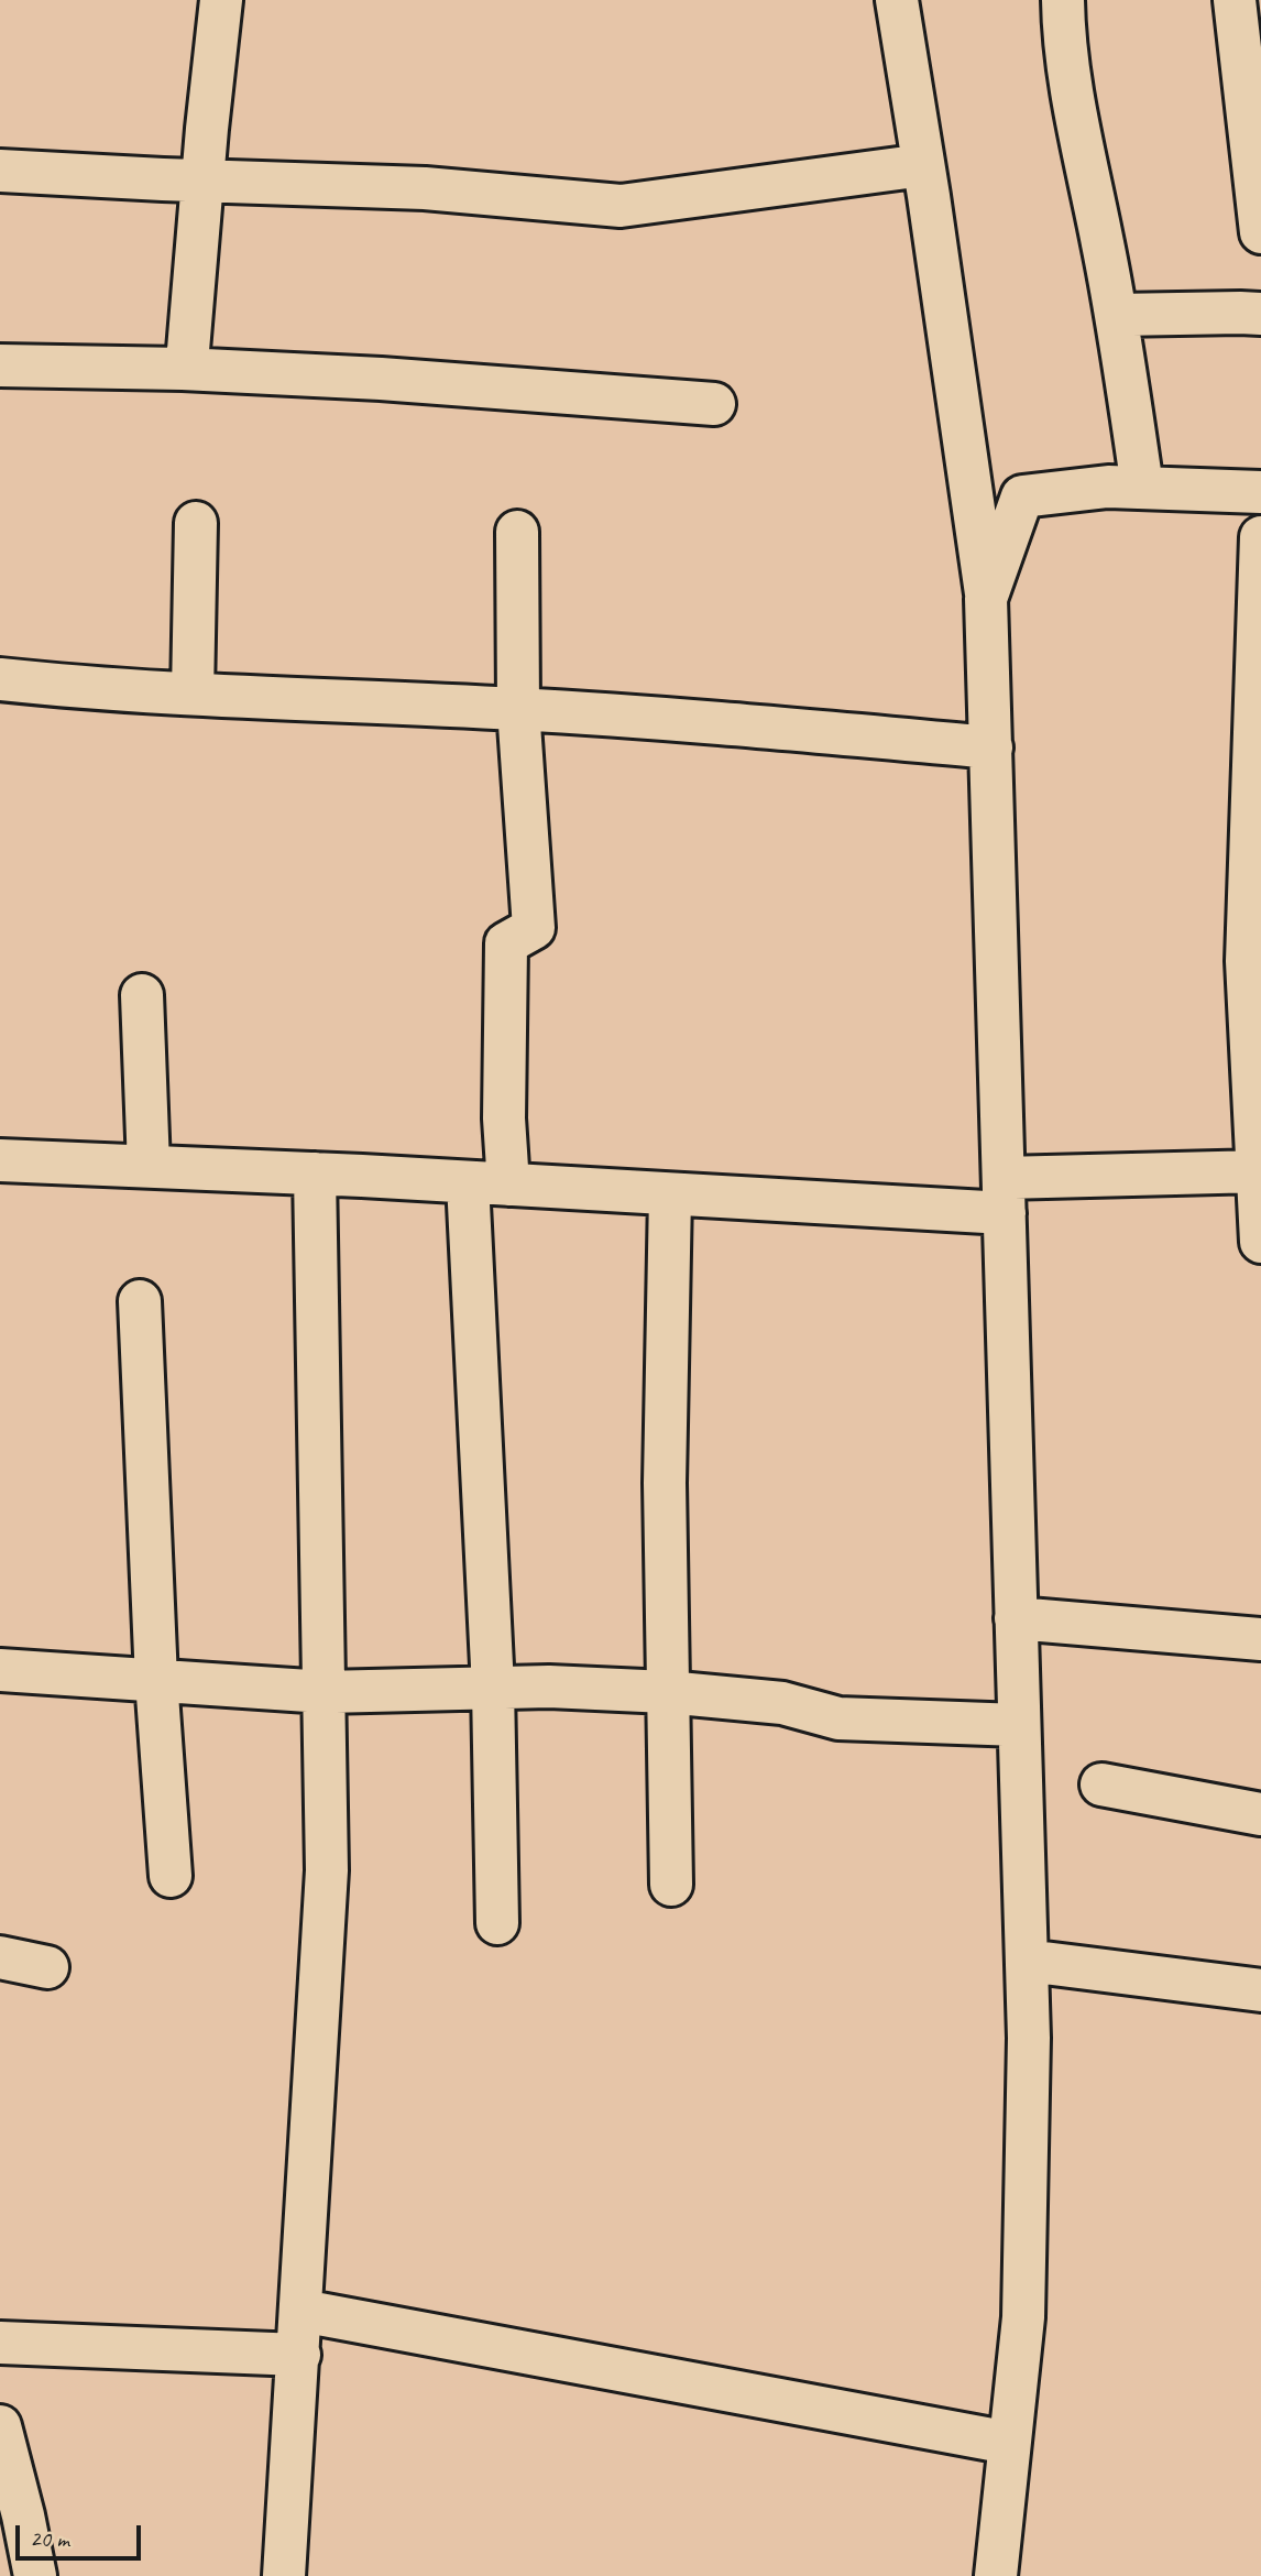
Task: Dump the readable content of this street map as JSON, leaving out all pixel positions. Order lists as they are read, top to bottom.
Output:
{
  "scale_bar": "20 m"
}
